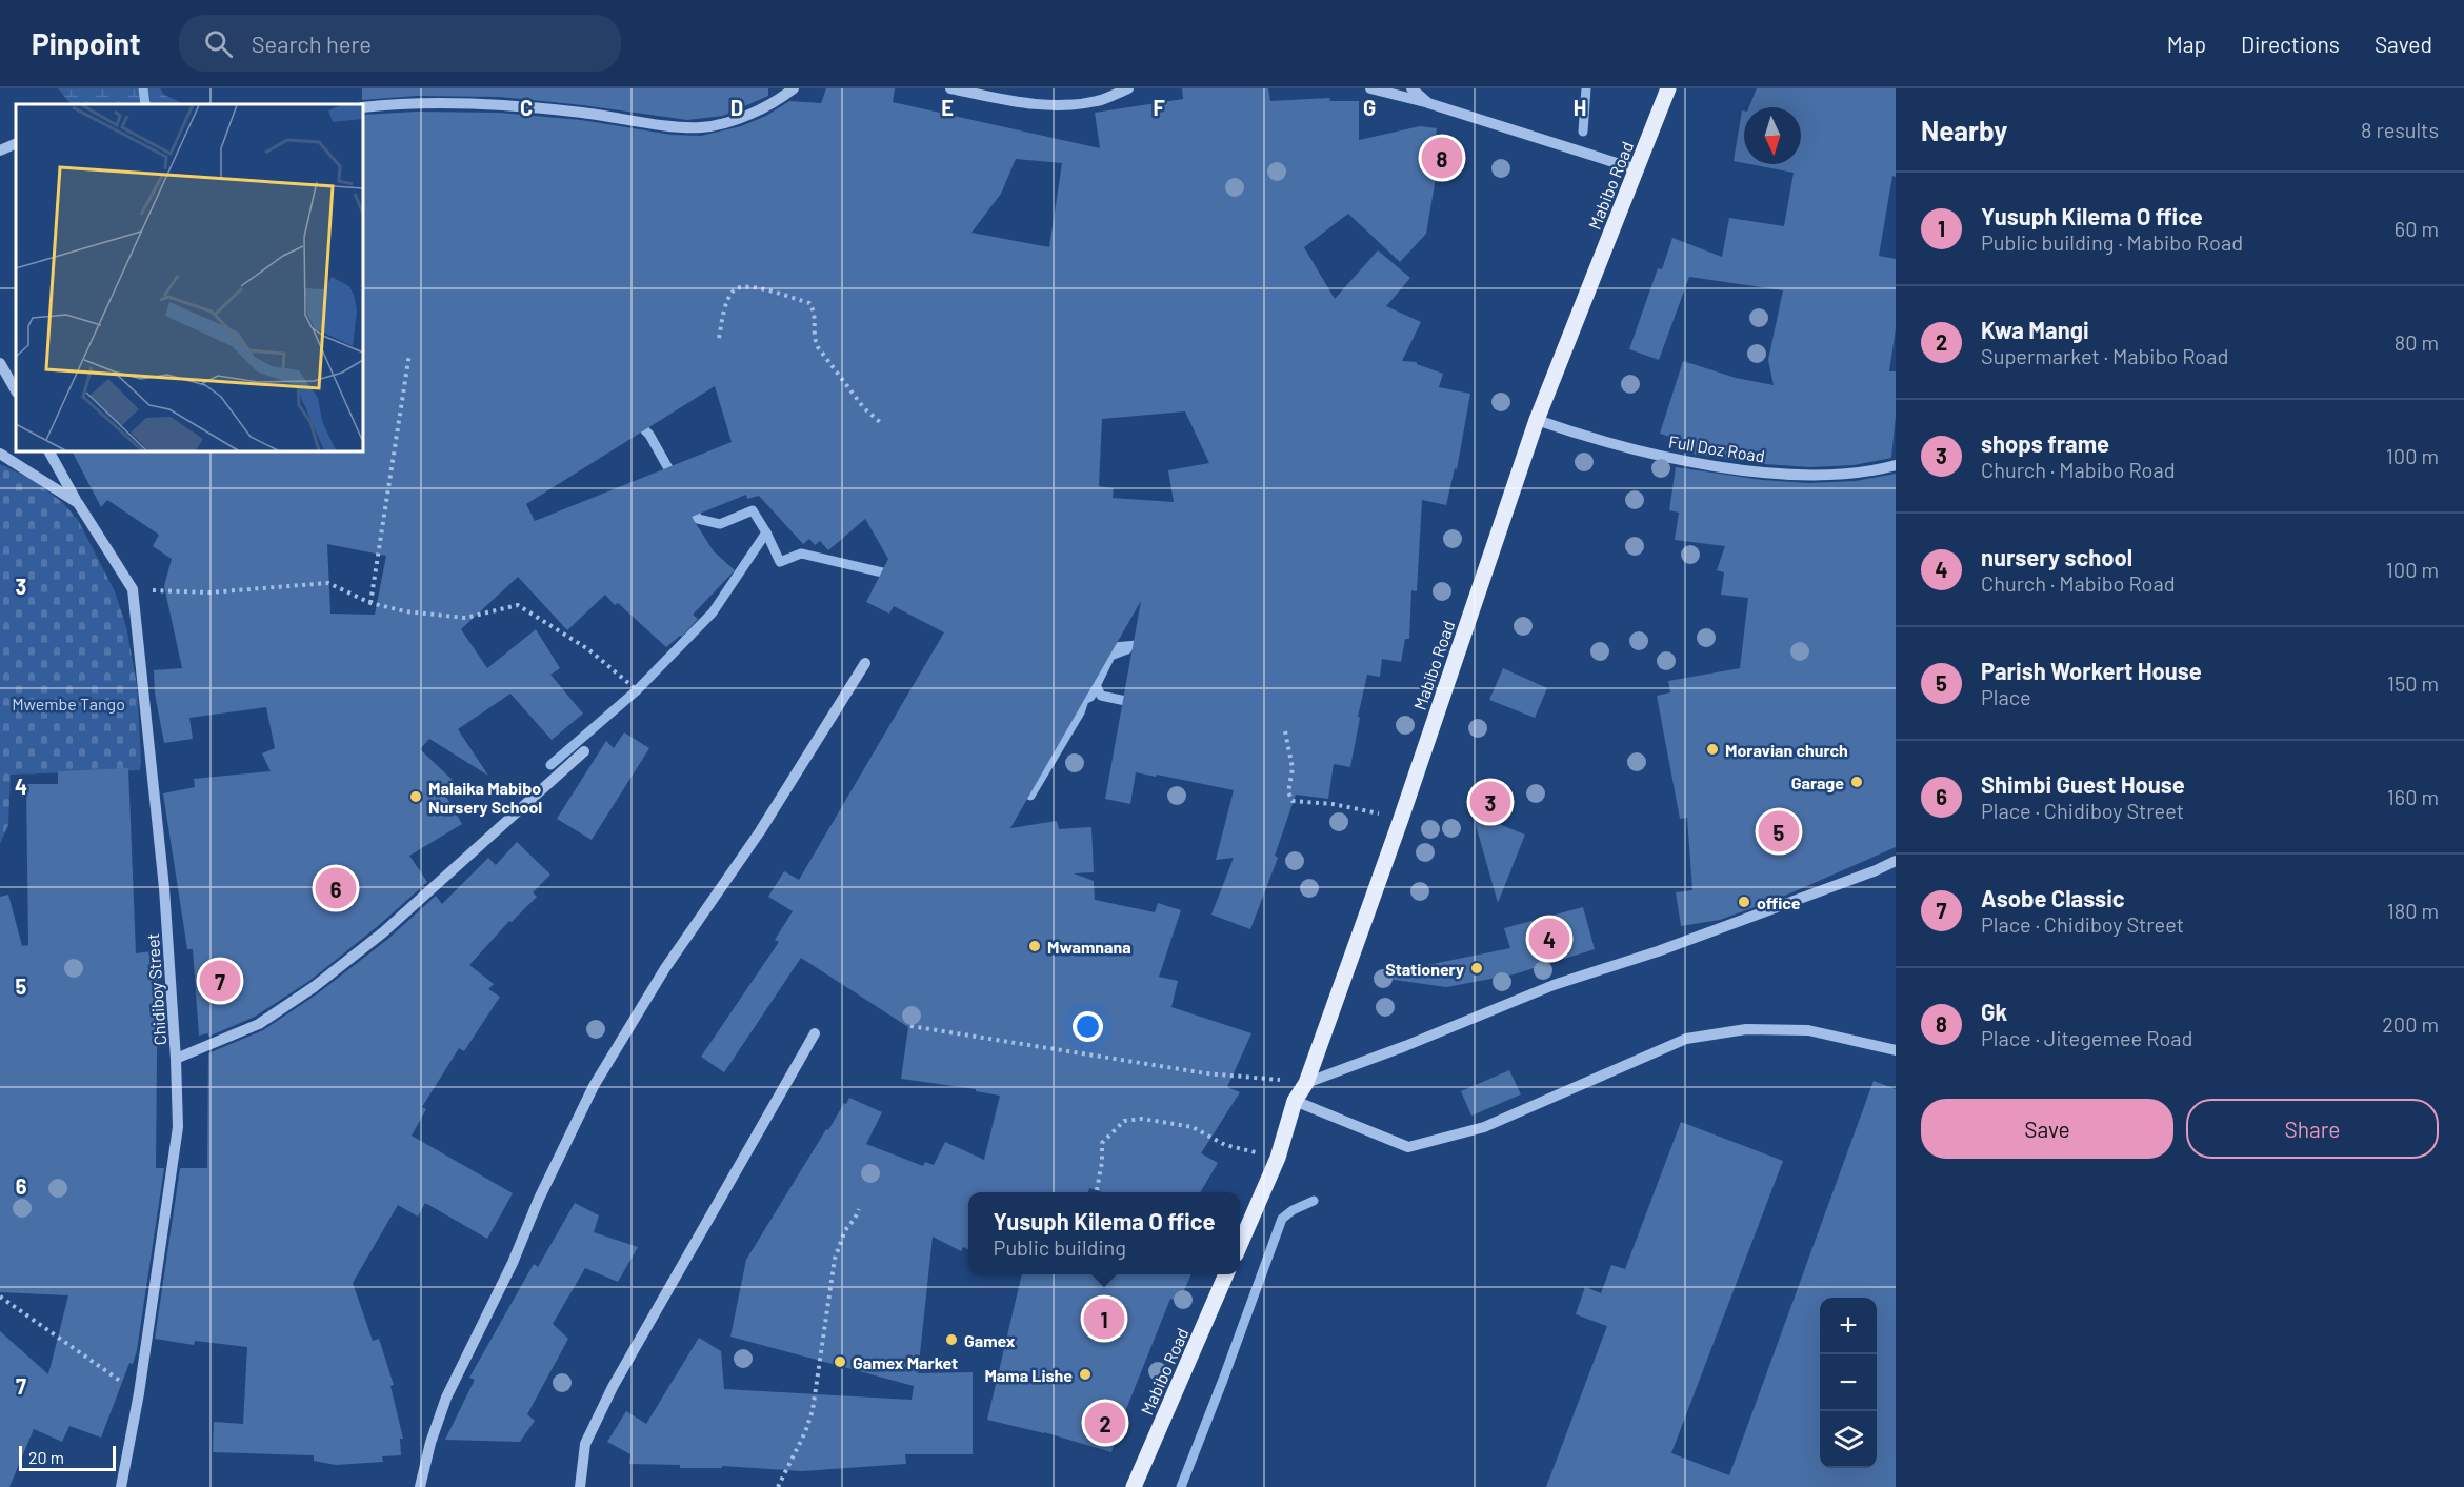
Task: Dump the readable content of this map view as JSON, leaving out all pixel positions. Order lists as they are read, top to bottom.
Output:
{
  "streets": {
    "main road": ["Mabibo Road"],
    "street": ["Full Doz Road", "Chidiboy Street"]
  },
  "crossings": [
    ["Mabibo Road", "Full Doz Road"]
  ],
  "parks": ["Mwembe Tango"],
  "places": [
    "Moravian church",
    "Garage",
    "Malaika Mabibo Nursery School",
    "office",
    "Mwamnana",
    "Stationery",
    "Gamex",
    "Gamex Market",
    "Mama Lishe"
  ],
  "scale_bar": "20 m",
  "north": "bottom",
  "page": {
    "header": "Pinpoint",
    "search": "Search here",
    "nav": ["Map", "Directions", "Saved"],
    "heading": ["Nearby", "8 results"],
    "pins": [
      "8",
      "3",
      "5",
      "6",
      "4",
      "7",
      "1",
      "2"
    ],
    "list": [
      {
        "mark": "1",
        "name": "Yusuph Kilema O ffice",
        "note": "Public building · Mabibo Road",
        "value": "60 m"
      },
      {
        "mark": "2",
        "name": "Kwa Mangi",
        "note": "Supermarket · Mabibo Road",
        "value": "80 m"
      },
      {
        "mark": "3",
        "name": "shops frame",
        "note": "Church · Mabibo Road",
        "value": "100 m"
      },
      {
        "mark": "4",
        "name": "nursery school",
        "note": "Church · Mabibo Road",
        "value": "100 m"
      },
      {
        "mark": "5",
        "name": "Parish Workert House",
        "note": "Place",
        "value": "150 m"
      },
      {
        "mark": "6",
        "name": "Shimbi Guest House",
        "note": "Place · Chidiboy Street",
        "value": "160 m"
      },
      {
        "mark": "7",
        "name": "Asobe Classic",
        "note": "Place · Chidiboy Street",
        "value": "180 m"
      },
      {
        "mark": "8",
        "name": "Gk",
        "note": "Place · Jitegemee Road",
        "value": "200 m"
      }
    ],
    "buttons": ["Save", "Share"],
    "popup": ["Yusuph Kilema O ffice", "Public building"],
    "map_buttons": ["+", "−"],
    "scale": "20 m"
  },
  "grid": {
    "columns": [
      "C",
      "D",
      "E",
      "F",
      "G",
      "H"
    ],
    "rows": [
      "3",
      "4",
      "5",
      "6",
      "7"
    ]
  }
}
